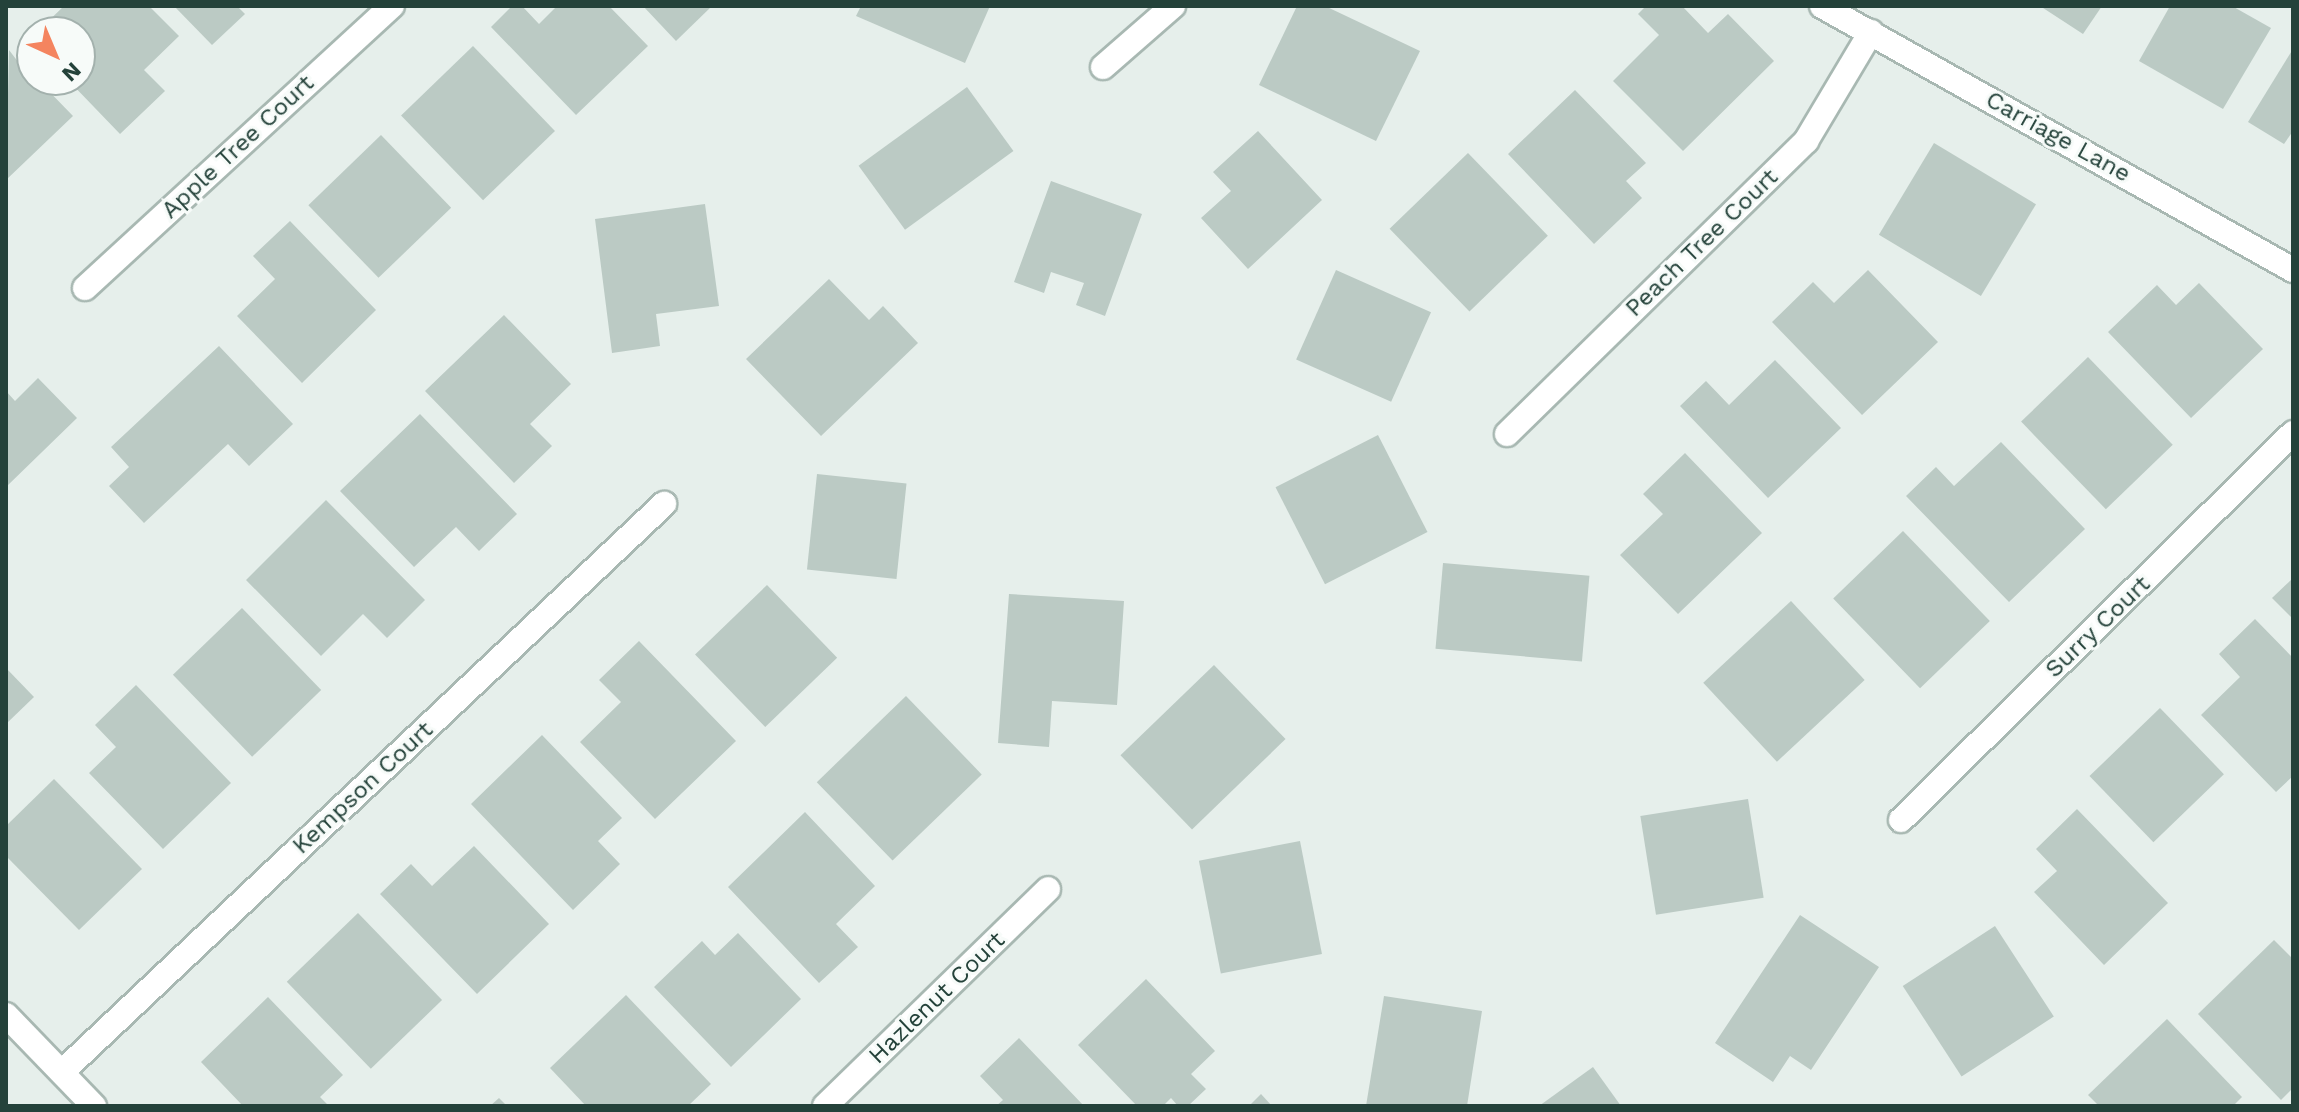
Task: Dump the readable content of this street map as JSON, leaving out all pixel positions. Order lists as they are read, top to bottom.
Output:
{
  "streets": {
    "street": [
      "Carriage Lane",
      "Apple Tree Court",
      "Peach Tree Court",
      "Surry Court",
      "Kempson Court",
      "Hazlenut Court"
    ]
  },
  "crossings": [
    ["Carriage Lane", "Peach Tree Court"]
  ],
  "north": "bottom right"
}
